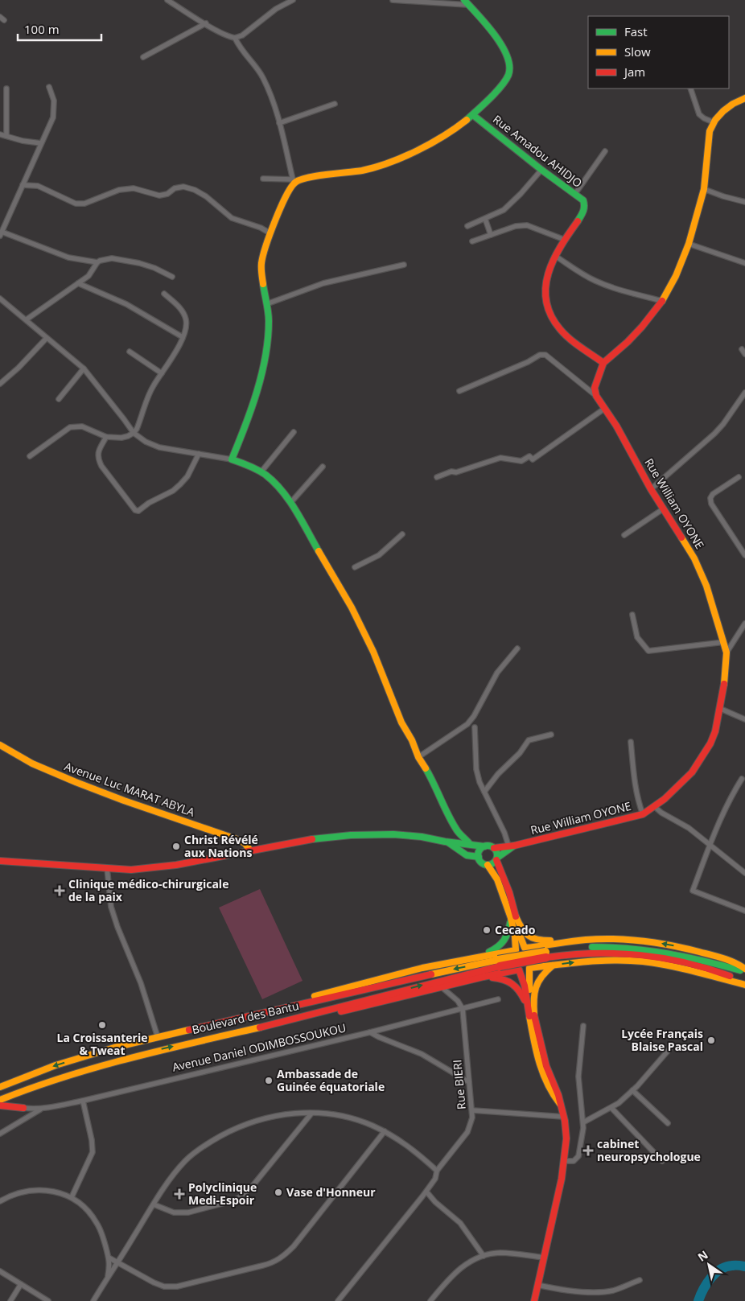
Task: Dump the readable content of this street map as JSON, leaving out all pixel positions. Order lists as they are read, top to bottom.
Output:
{
  "streets": {
    "main road": [
      "Rue Amadou AHIDJO",
      "Rue William OYONE",
      "Avenue Luc MARAT ABYLA",
      "Boulevard des Bantu"
    ],
    "street": ["Avenue Daniel ODIMBOSSOUKOU", "Rue BIERI"]
  },
  "crossings": [
    ["Avenue Daniel ODIMBOSSOUKOU", "Rue BIERI"]
  ],
  "places": {
    "other": [
      "Christ Révélé aux Nations",
      "Cecado",
      "La Croissanterie & Tweat",
      "Lycée Français Blaise Pascal",
      "Ambassade de Guinée équatoriale",
      "Vase d'Honneur"
    ],
    "health": ["Clinique médico-chirurgicale de la paix", "cabinet neuropsychologue", "Polyclinique Medi-Espoir"]
  },
  "legend": ["Fast", "Slow", "Jam"],
  "scale_bar": "100 m",
  "north": "top left"
}
